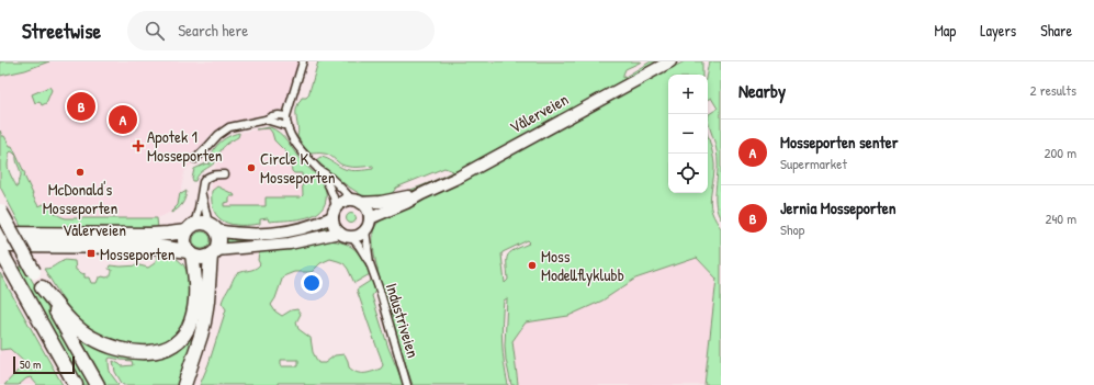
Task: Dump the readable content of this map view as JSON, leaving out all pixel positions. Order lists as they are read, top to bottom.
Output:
{
  "streets": {
    "highway": ["Vålerveien"],
    "street": ["Industriveien"]
  },
  "crossings": [
    ["Vålerveien", "Industriveien"]
  ],
  "places": {
    "health": ["Apotek 1 Mosseporten"],
    "other": ["Circle K Mosseporten", "McDonald's Mosseporten", "Moss Modellflyklubb"],
    "transit": ["Mosseporten"]
  },
  "scale_bar": "50 m",
  "page": {
    "header": "Streetwise",
    "search": "Search here",
    "nav": ["Map", "Layers", "Share"],
    "heading": ["Nearby", "2 results"],
    "map_buttons": ["+", "−"],
    "pins": ["B", "A"],
    "list": [
      {
        "mark": "A",
        "name": "Mosseporten senter",
        "note": "Supermarket",
        "value": "200 m"
      },
      {
        "mark": "B",
        "name": "Jernia Mosseporten",
        "note": "Shop",
        "value": "240 m"
      }
    ],
    "scale": "50 m"
  }
}
